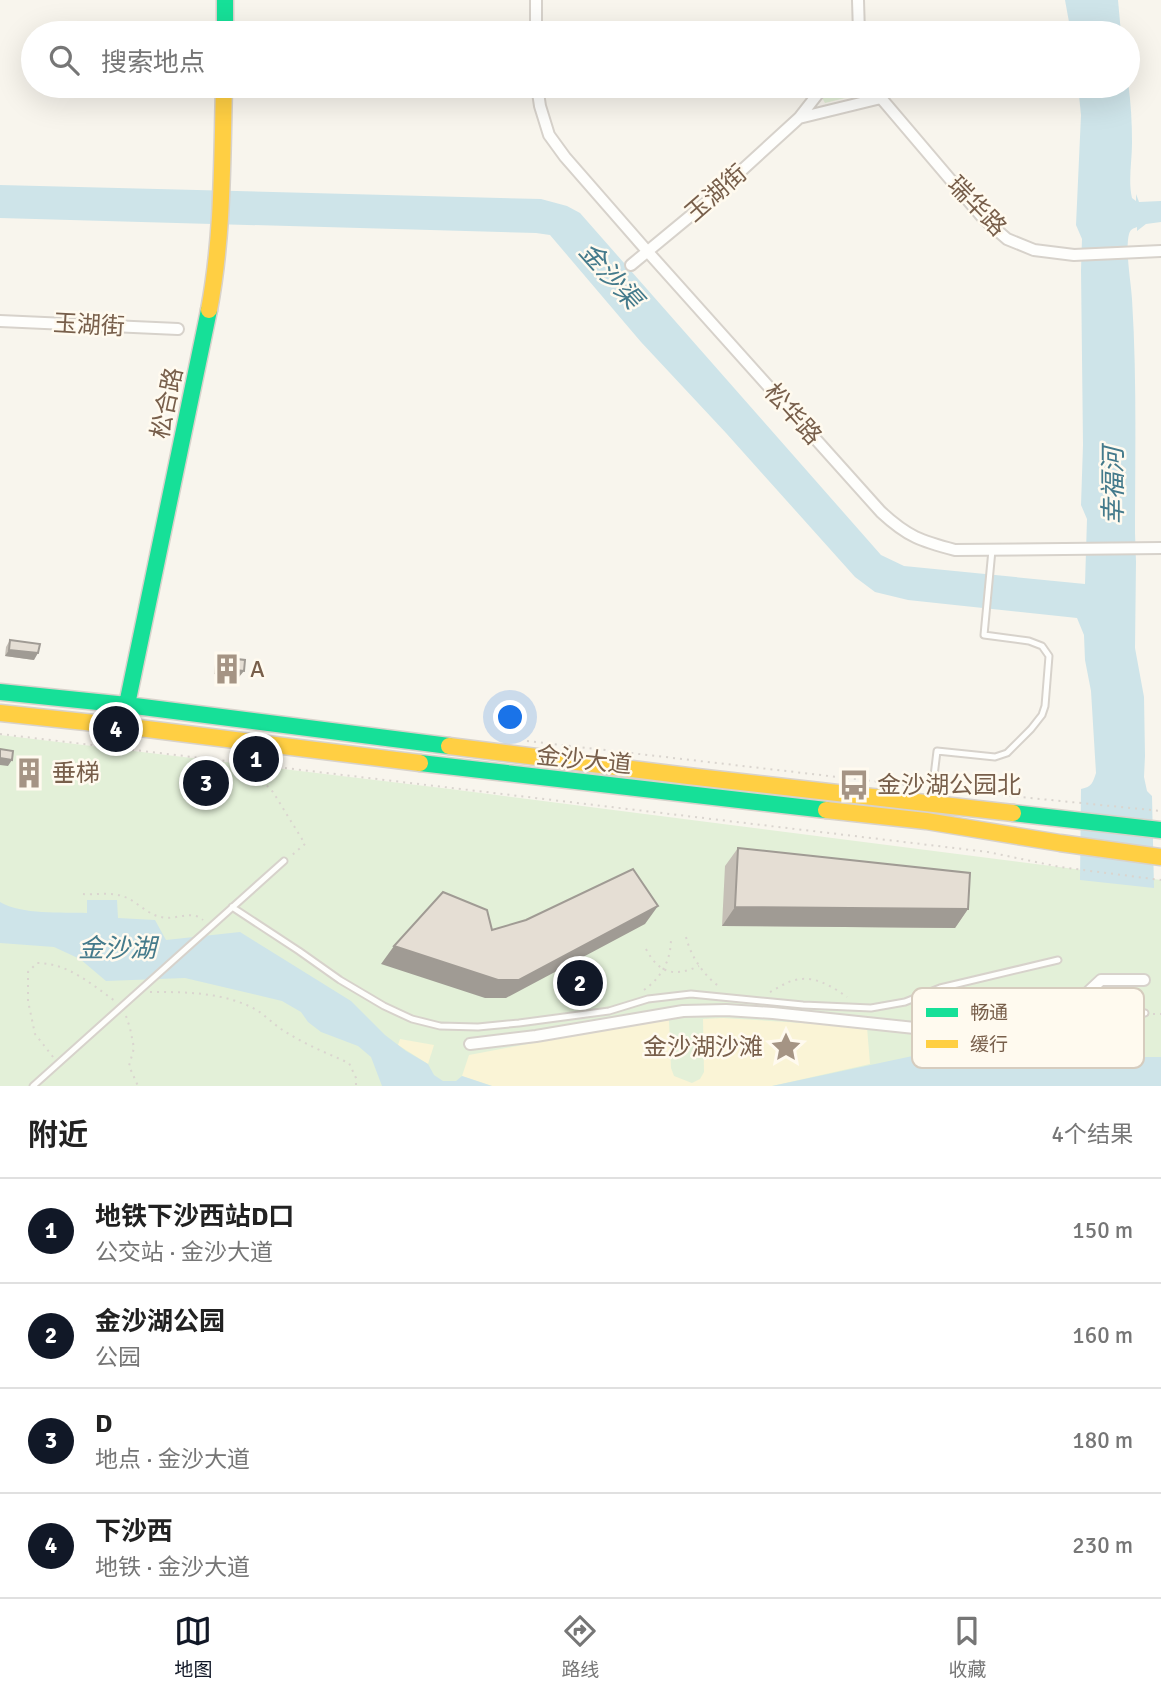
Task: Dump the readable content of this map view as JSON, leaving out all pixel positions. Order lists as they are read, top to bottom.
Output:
{
  "streets": {
    "main road": ["松合路", "金沙大道"],
    "street": ["玉湖街", "瑞华路", "松华路"]
  },
  "crossings": [
    ["玉湖街", "瑞华路"],
    ["玉湖街", "松华路"],
    ["松合路", "金沙大道"]
  ],
  "water": ["金沙渠", "幸福河", "金沙湖"],
  "places": {
    "building": ["A", "垂梯"],
    "bus stop": ["金沙湖公园北"],
    "place": ["金沙湖沙滩"]
  },
  "legend": ["畅通", "缓行"],
  "page": {
    "search": "搜索地点",
    "pins": [
      "4",
      "1",
      "3",
      "2"
    ],
    "heading": ["附近", "4个结果"],
    "list": [
      {
        "mark": "1",
        "name": "地铁下沙西站D口",
        "note": "公交站 · 金沙大道",
        "value": "150 m"
      },
      {
        "mark": "2",
        "name": "金沙湖公园",
        "note": "公园",
        "value": "160 m"
      },
      {
        "mark": "3",
        "name": "D",
        "note": "地点 · 金沙大道",
        "value": "180 m"
      },
      {
        "mark": "4",
        "name": "下沙西",
        "note": "地铁 · 金沙大道",
        "value": "230 m"
      }
    ],
    "nav": ["地图", "路线", "收藏"]
  }
}
